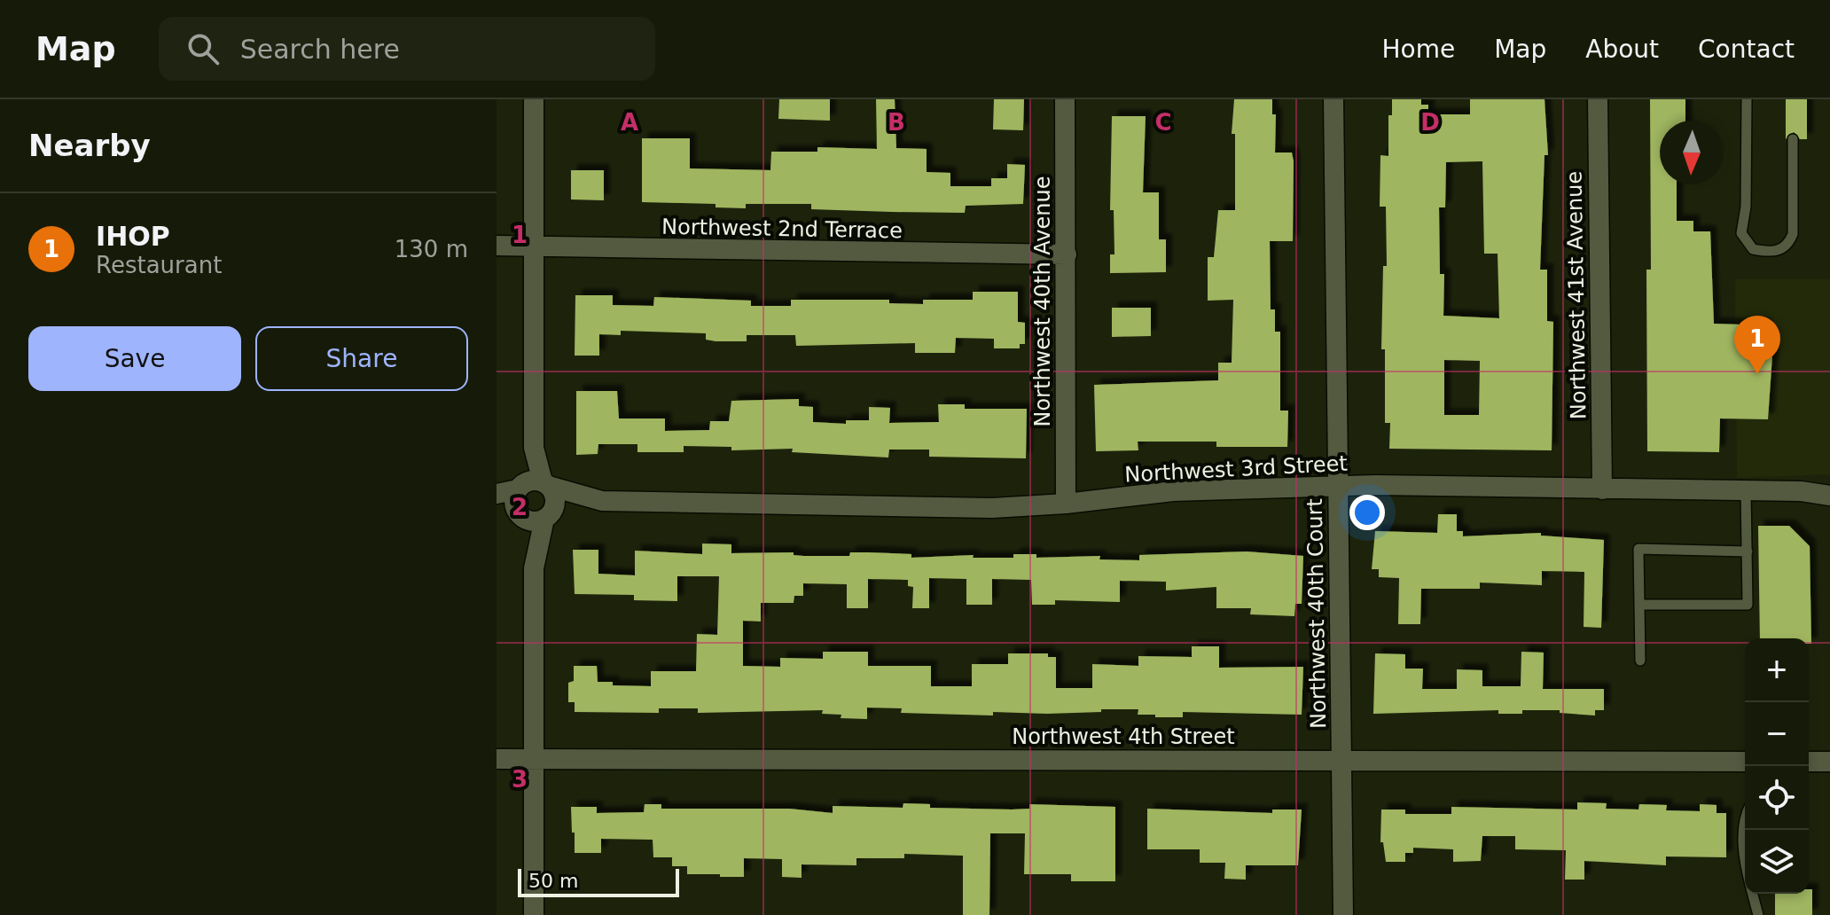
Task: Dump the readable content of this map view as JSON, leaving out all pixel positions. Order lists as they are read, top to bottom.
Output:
{
  "streets": {
    "street": [
      "Northwest 2nd Terrace",
      "Northwest 41st Avenue",
      "Northwest 40th Avenue",
      "Northwest 3rd Street",
      "Northwest 40th Court",
      "Northwest 4th Street"
    ]
  },
  "crossings": [
    ["Northwest 2nd Terrace", "Northwest 40th Avenue"],
    ["Northwest 41st Avenue", "Northwest 3rd Street"],
    ["Northwest 40th Avenue", "Northwest 3rd Street"],
    ["Northwest 3rd Street", "Northwest 40th Court"],
    ["Northwest 40th Court", "Northwest 4th Street"]
  ],
  "scale_bar": "50 m",
  "north": "bottom",
  "page": {
    "header": "Map",
    "search": "Search here",
    "nav": [
      "Home",
      "Map",
      "About",
      "Contact"
    ],
    "heading": "Nearby",
    "list": [
      {
        "mark": "1",
        "name": "IHOP",
        "note": "Restaurant",
        "value": "130 m"
      }
    ],
    "buttons": ["Save", "Share"],
    "pins": "1",
    "map_buttons": ["+", "−"],
    "scale": "50 m"
  },
  "grid": {
    "columns": [
      "A",
      "B",
      "C",
      "D"
    ],
    "rows": ["1", "2", "3"]
  }
}
